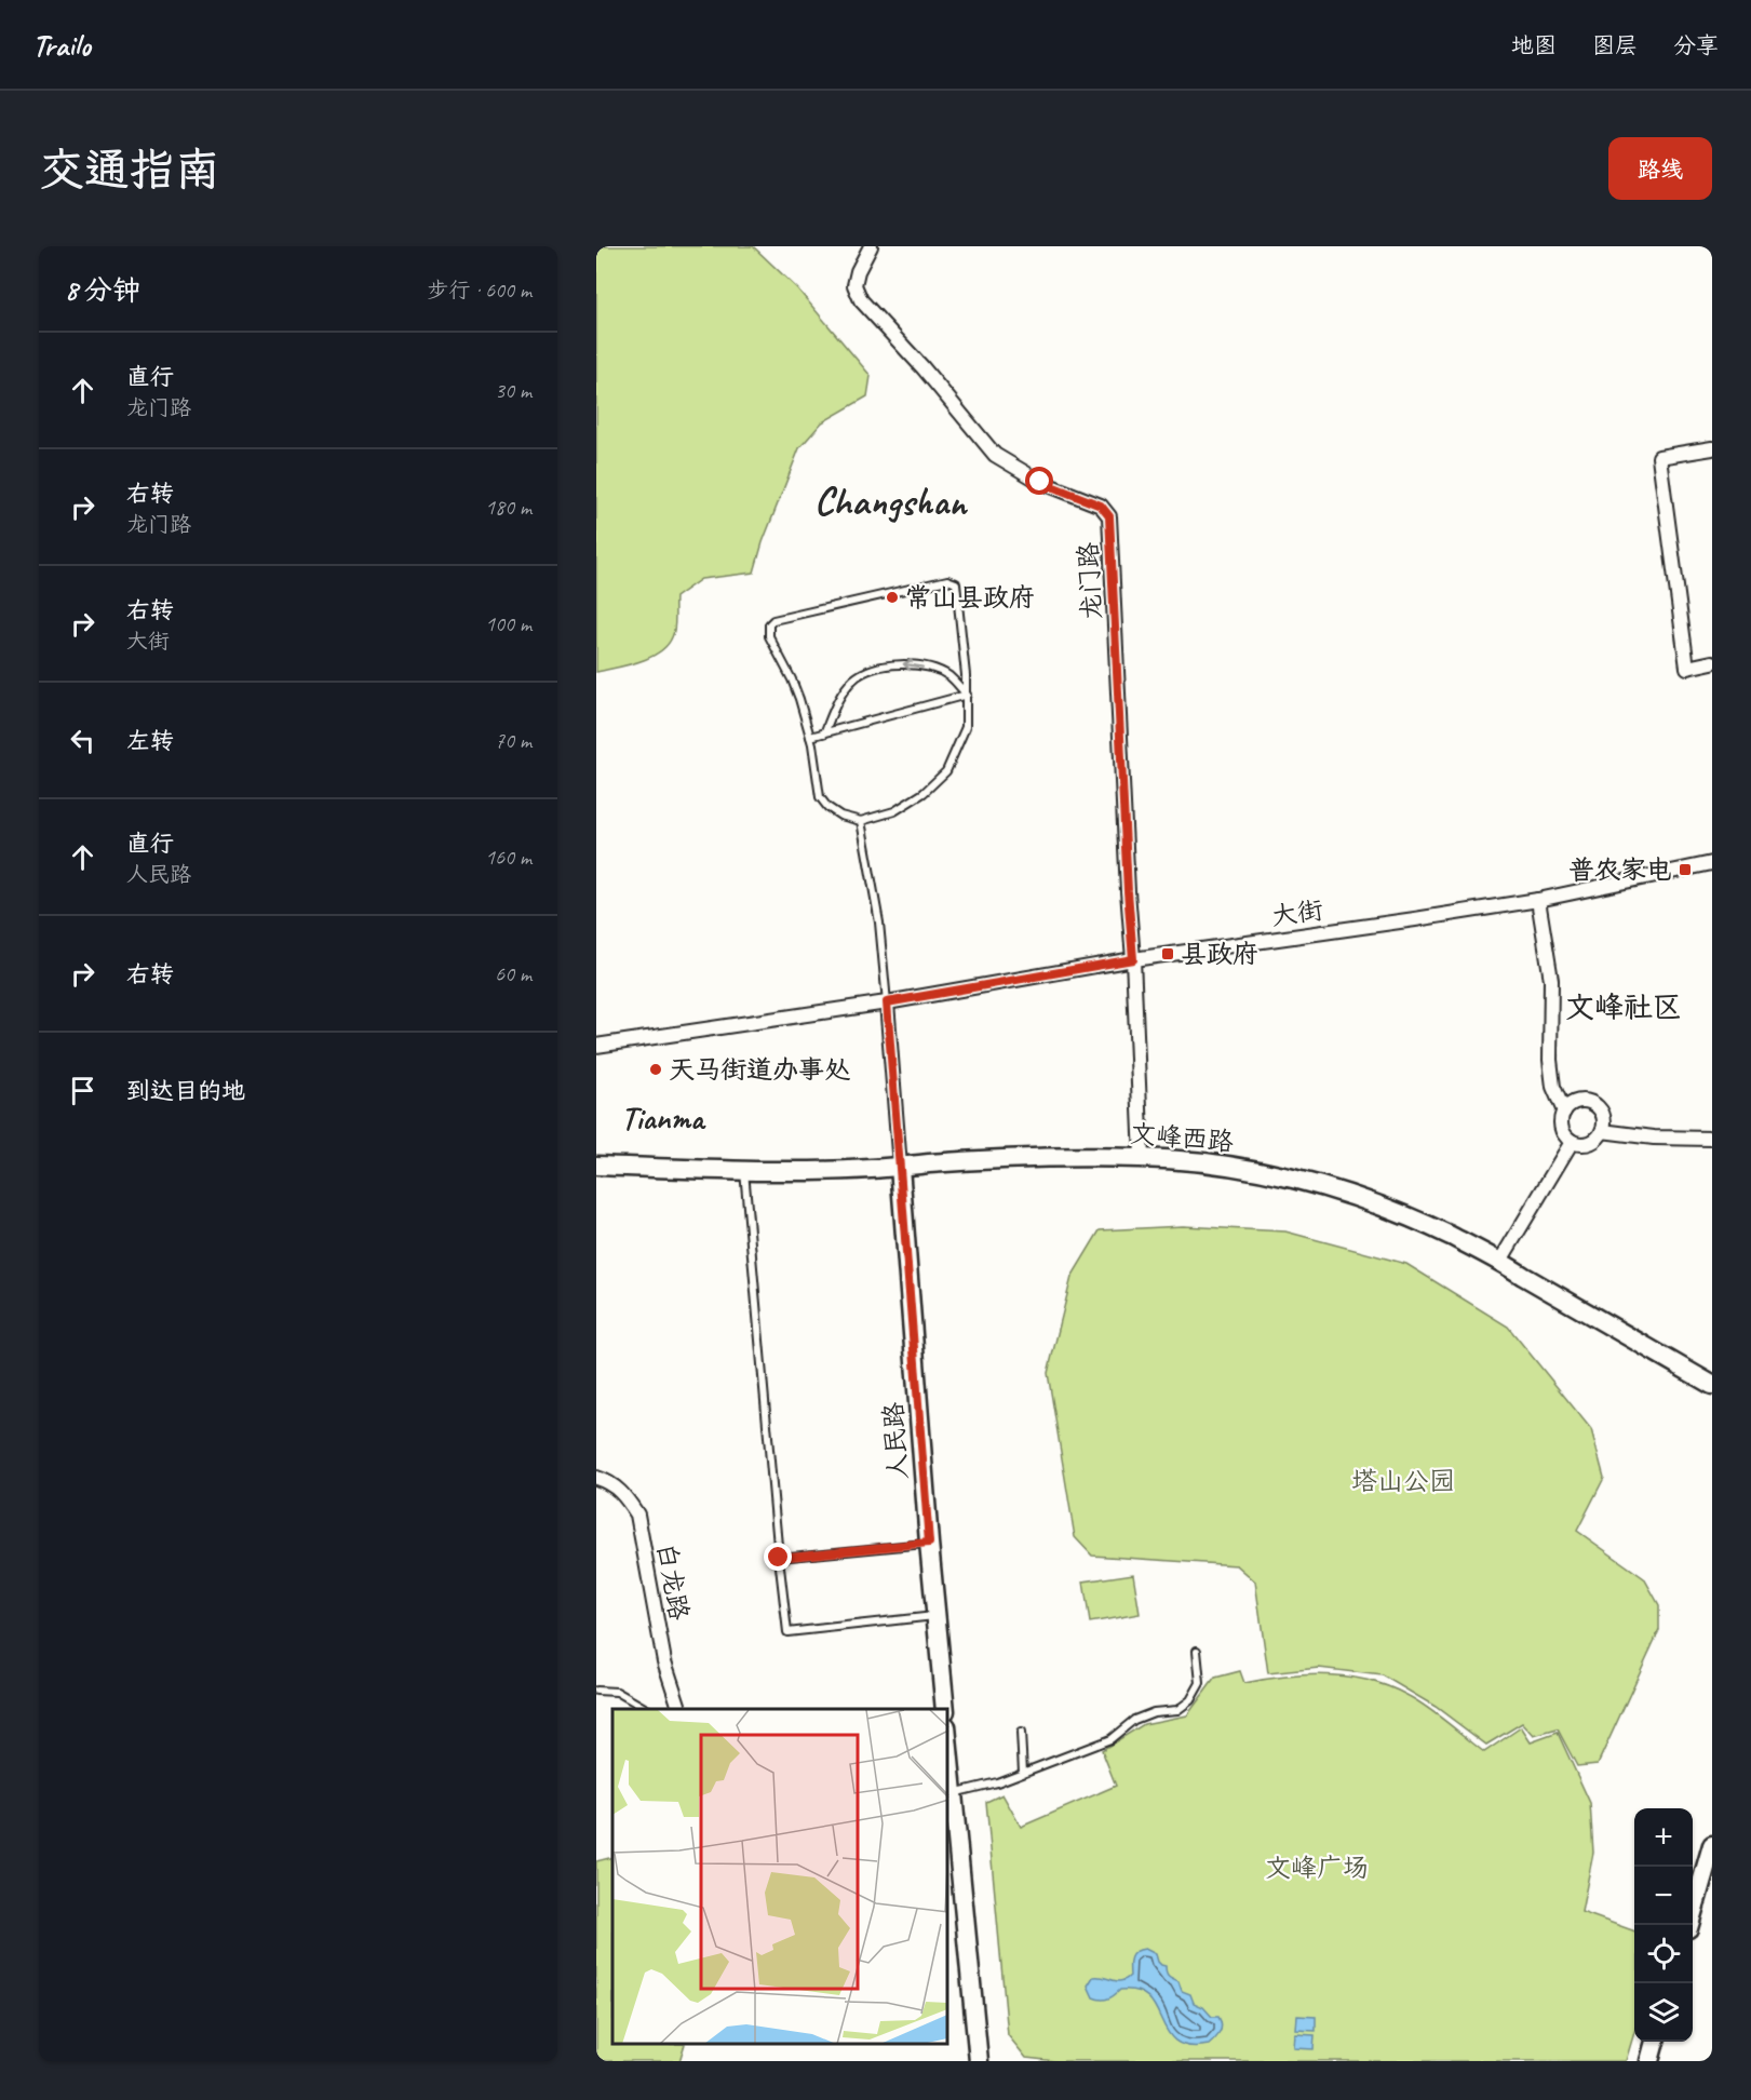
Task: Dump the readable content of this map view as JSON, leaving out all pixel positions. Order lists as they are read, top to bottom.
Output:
{
  "streets": {
    "street": [
      "龙门路",
      "大街",
      "文峰西路",
      "人民路",
      "白龙路"
    ]
  },
  "crossings": [
    ["龙门路", "大街"],
    ["龙门路", "文峰西路"],
    ["文峰西路", "人民路"]
  ],
  "districts": ["Changshan", "文峰社区", "Tianma"],
  "parks": ["塔山公园", "文峰广场"],
  "places": {
    "other": ["常山县政府", "天马街道办事处"],
    "transit": ["普农家电", "县政府"]
  },
  "page": {
    "header": "Trailo",
    "nav": ["地图", "图层", "分享"],
    "buttons": "路线",
    "title": "交通指南",
    "heading": ["8 分钟", "步行 · 600 m"],
    "list": [
      ["直行", "龙门路", "30 m"],
      ["右转", "龙门路", "180 m"],
      ["右转", "大街", "100 m"],
      ["左转", "70 m"],
      ["直行", "人民路", "160 m"],
      ["右转", "60 m"],
      "到达目的地"
    ],
    "map_buttons": ["+", "−"]
  }
}
